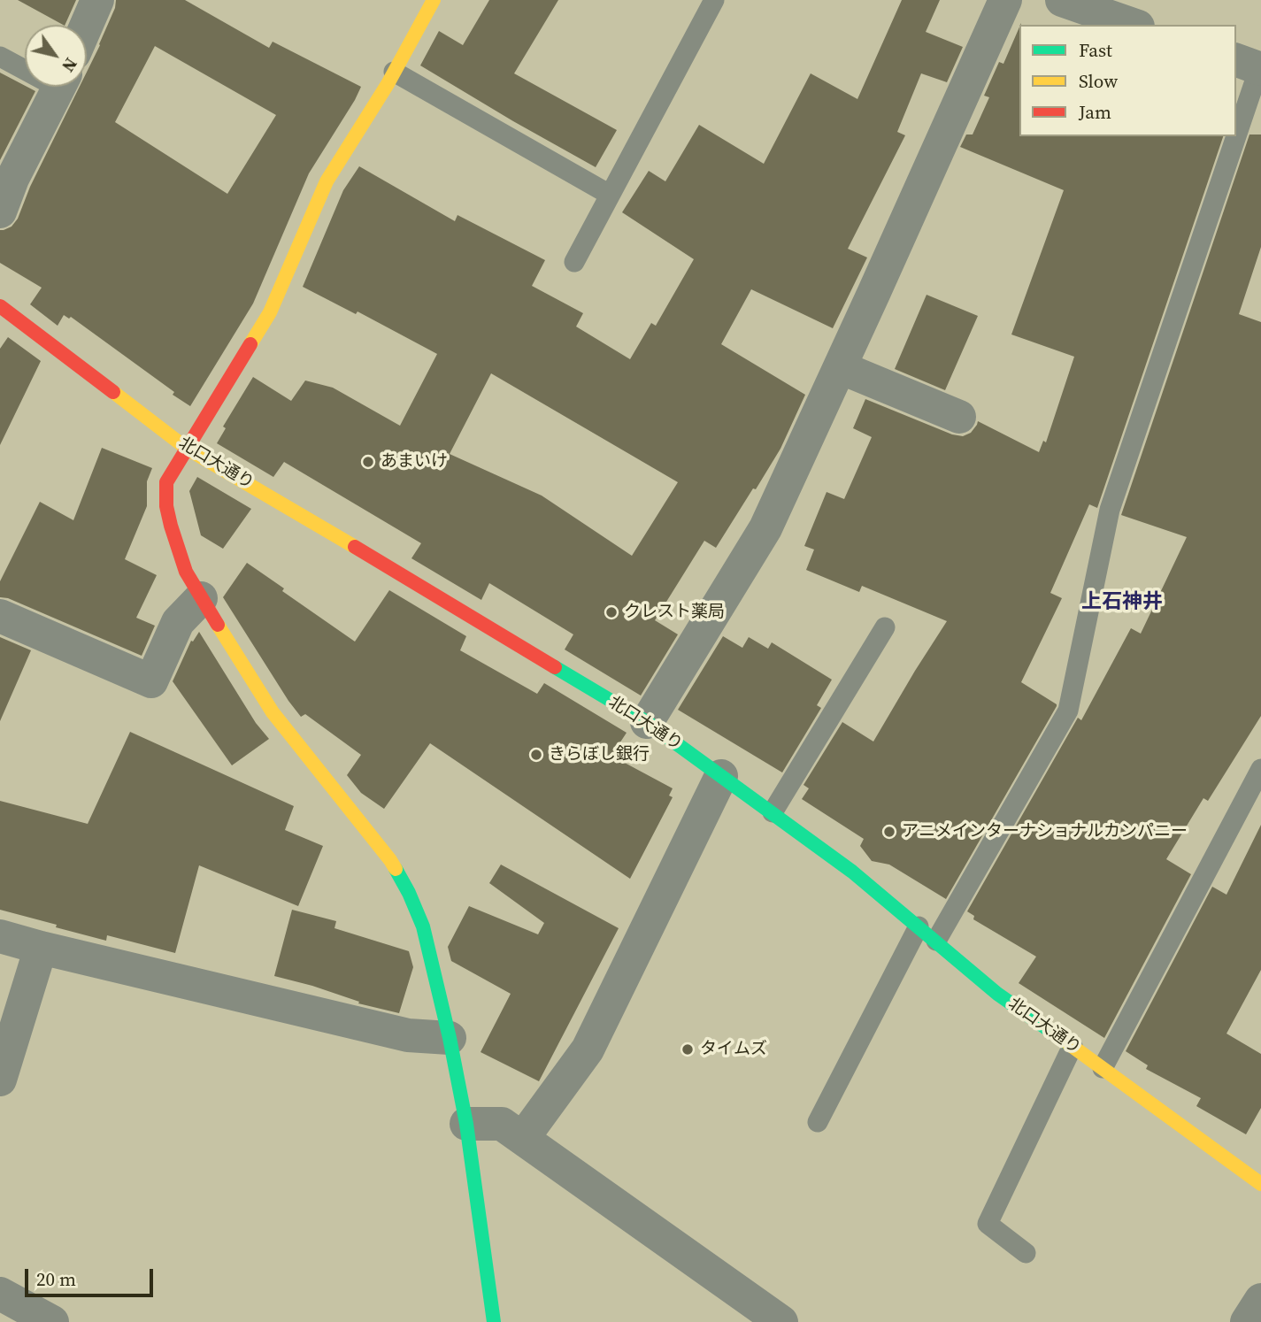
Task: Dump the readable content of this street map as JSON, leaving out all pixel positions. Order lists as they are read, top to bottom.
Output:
{
  "streets": {
    "street": ["北口大通り"]
  },
  "districts": ["上石神井"],
  "places": [
    "あまいけ",
    "クレスト薬局",
    "きらぼし銀行",
    "アニメインターナショナルカンパニー",
    "タイムズ"
  ],
  "legend": ["Fast", "Slow", "Jam"],
  "scale_bar": "20 m",
  "north": "bottom right"
}
